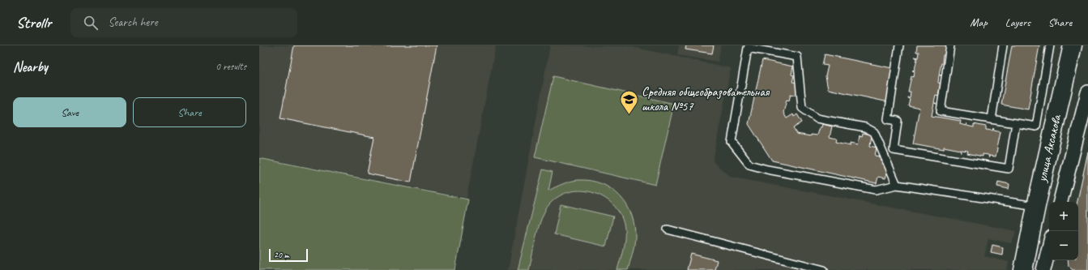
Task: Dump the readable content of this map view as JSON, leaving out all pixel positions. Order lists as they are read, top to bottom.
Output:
{
  "streets": {
    "street": ["улица Аксакова"]
  },
  "places": {
    "school or university": ["Средняя общеобразовательная школа №57"]
  },
  "scale_bar": "20 m",
  "page": {
    "header": "Strollr",
    "search": "Search here",
    "nav": ["Map", "Layers", "Share"],
    "heading": ["Nearby", "0 results"],
    "buttons": ["Save", "Share"],
    "map_buttons": ["+", "−"],
    "scale": "20 m"
  }
}
